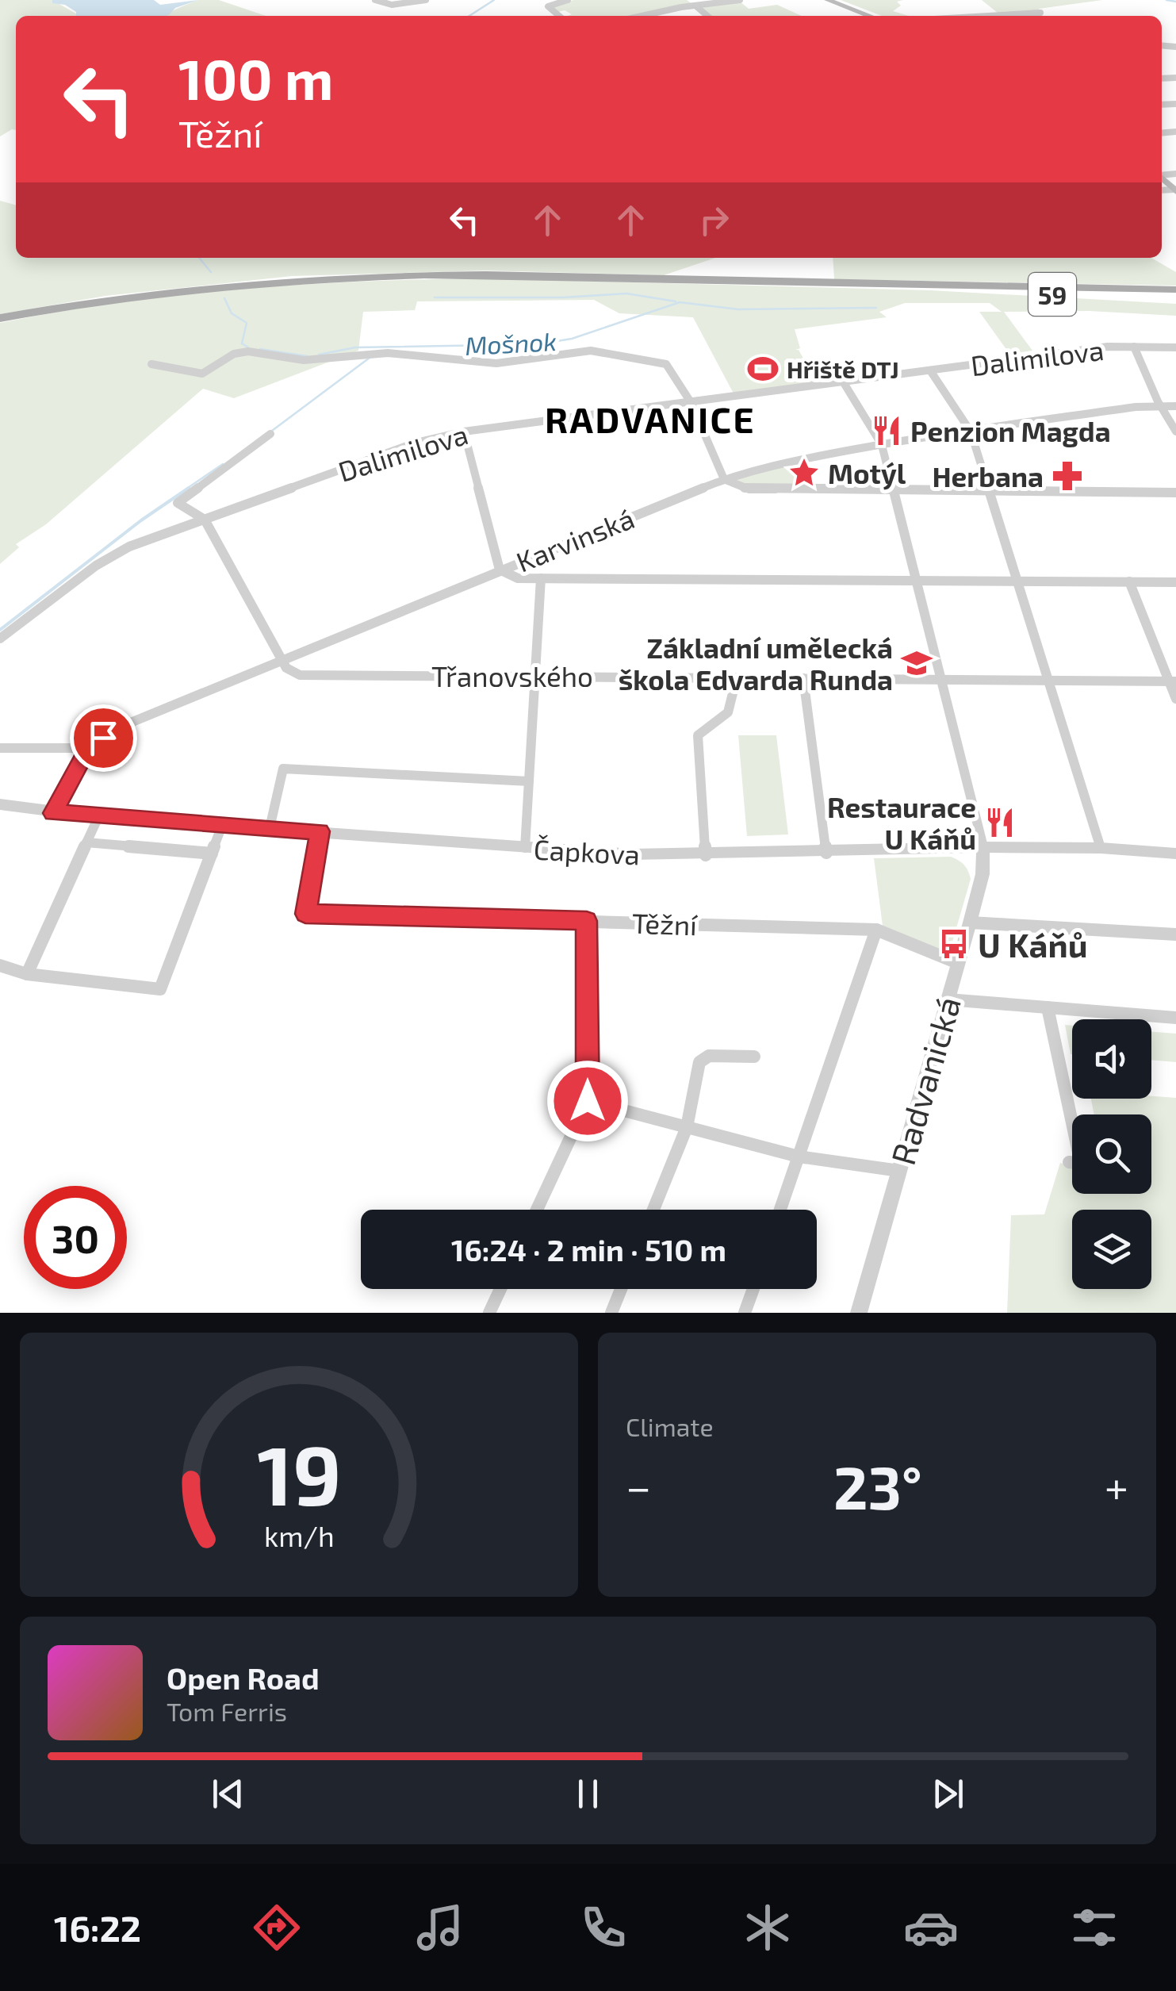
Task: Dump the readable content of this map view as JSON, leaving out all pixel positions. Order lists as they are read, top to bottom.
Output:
{
  "streets": {
    "main road": ["59"],
    "street": [
      "Dalimilova",
      "Karvinská",
      "Třanovského",
      "Čapkova",
      "Těžní",
      "Radvanická"
    ]
  },
  "crossings": [
    ["Karvinská", "Třanovského"],
    ["Čapkova", "Těžní"],
    ["Čapkova", "Radvanická"],
    ["Těžní", "Radvanická"]
  ],
  "districts": ["RADVANICE"],
  "water": ["Mošnok"],
  "places": {
    "sports": ["Hřiště DTJ"],
    "restaurant": ["Penzion Magda", "Restaurace U Káňů"],
    "place": ["Motýl"],
    "pharmacy": ["Herbana"],
    "school or university": ["Základní umělecká škola Edvarda Runda"],
    "bus stop": ["U Káňů"]
  },
  "page": {
    "turn": ["100 m", "Těžní"],
    "limit": "30",
    "trip": "16:24 · 2 min · 510 m",
    "tile": "Climate",
    "heat": ["−", "23°", "+"],
    "song": ["Open Road", "Tom Ferris"],
    "tabs": "16:22",
    "gauge": ["19", "km/h"]
  }
}
